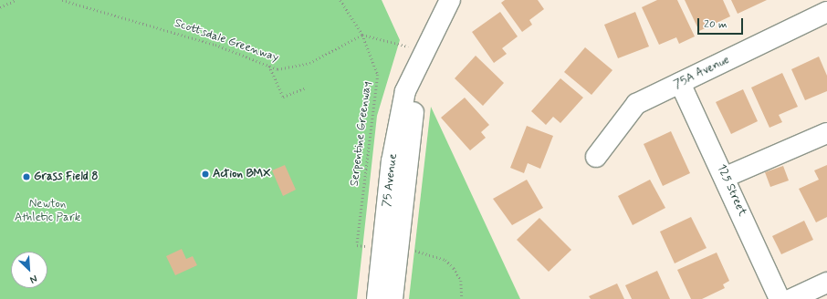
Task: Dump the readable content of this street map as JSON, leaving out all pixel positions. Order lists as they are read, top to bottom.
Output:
{
  "streets": {
    "street": ["75A Avenue", "75 Avenue", "125 Street"],
    "path": ["Scottsdale Greenway", "Serpentine Greenway"]
  },
  "crossings": [
    ["Scottsdale Greenway", "Serpentine Greenway"],
    ["75A Avenue", "125 Street"]
  ],
  "parks": ["Newton Athletic Park"],
  "places": ["Action BMX", "Grass Field 8"],
  "scale_bar": "20 m",
  "north": "bottom right"
}
